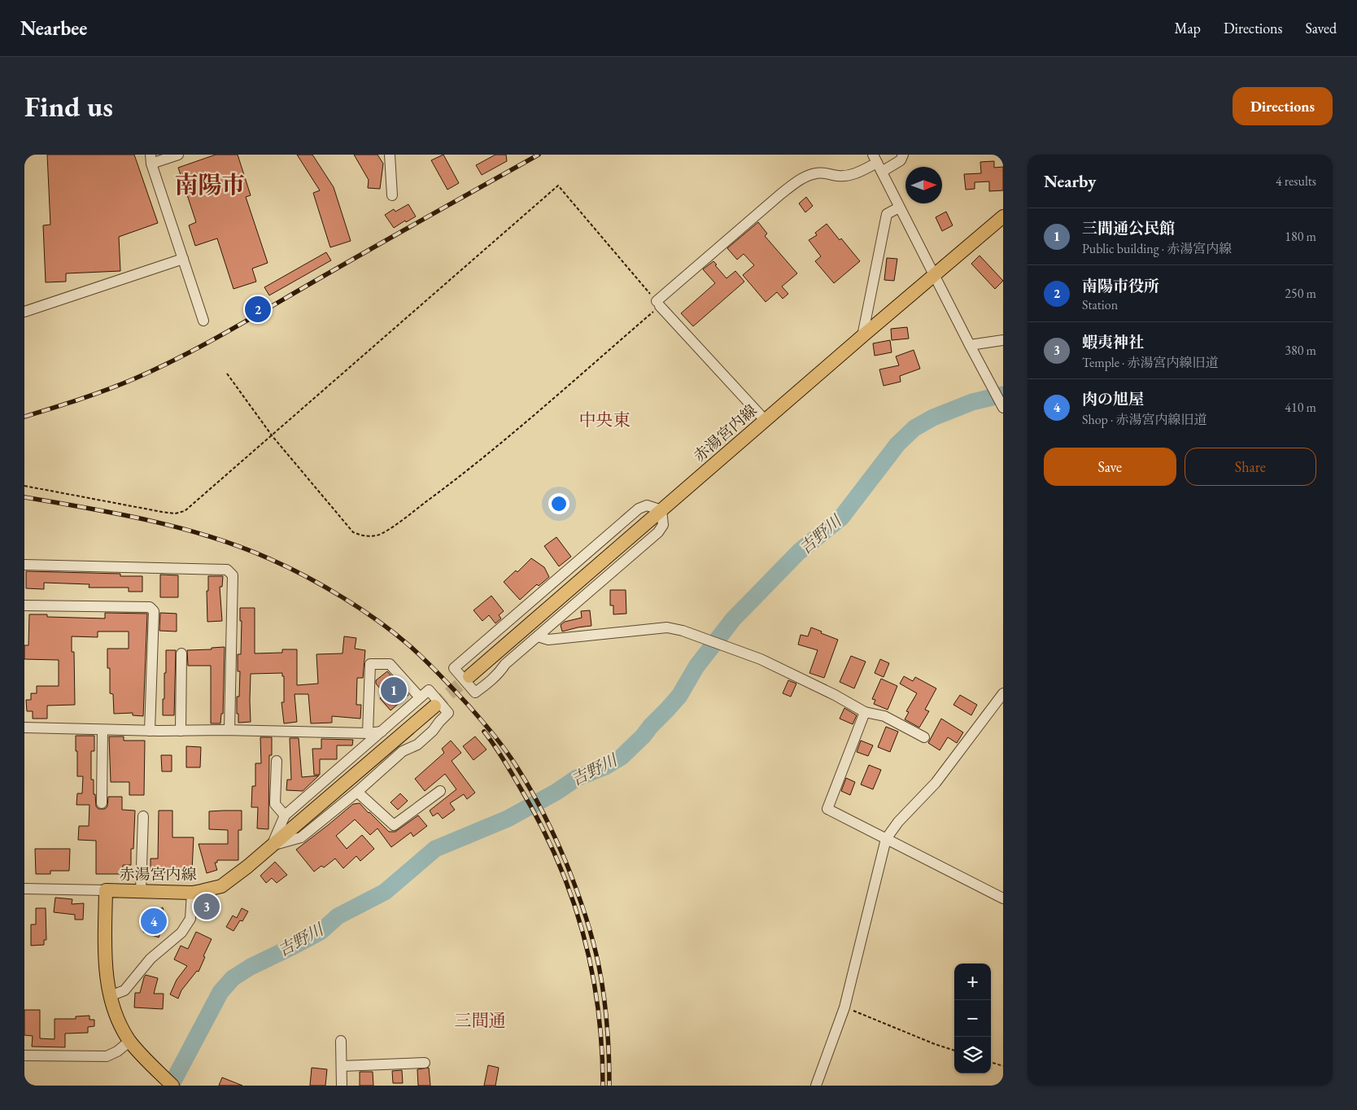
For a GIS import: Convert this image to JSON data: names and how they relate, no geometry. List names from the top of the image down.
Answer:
{
  "streets": {
    "main road": ["赤湯宮内線"]
  },
  "districts": ["南陽市", "中央東", "三間通"],
  "water": ["吉野川"],
  "north": "right",
  "page": {
    "header": "Nearbee",
    "nav": ["Map", "Directions", "Saved"],
    "buttons": [
      "Directions",
      ["Save", "Share"]
    ],
    "title": "Find us",
    "heading": ["Nearby", "4 results"],
    "list": [
      {
        "mark": "1",
        "name": "三間通公民館",
        "note": "Public building · 赤湯宮内線",
        "value": "180 m"
      },
      {
        "mark": "2",
        "name": "南陽市役所",
        "note": "Station",
        "value": "250 m"
      },
      {
        "mark": "3",
        "name": "蝦夷神社",
        "note": "Temple · 赤湯宮内線旧道",
        "value": "380 m"
      },
      {
        "mark": "4",
        "name": "肉の旭屋",
        "note": "Shop · 赤湯宮内線旧道",
        "value": "410 m"
      }
    ],
    "pins": [
      "2",
      "1",
      "3",
      "4"
    ],
    "map_buttons": ["+", "−"]
  }
}
